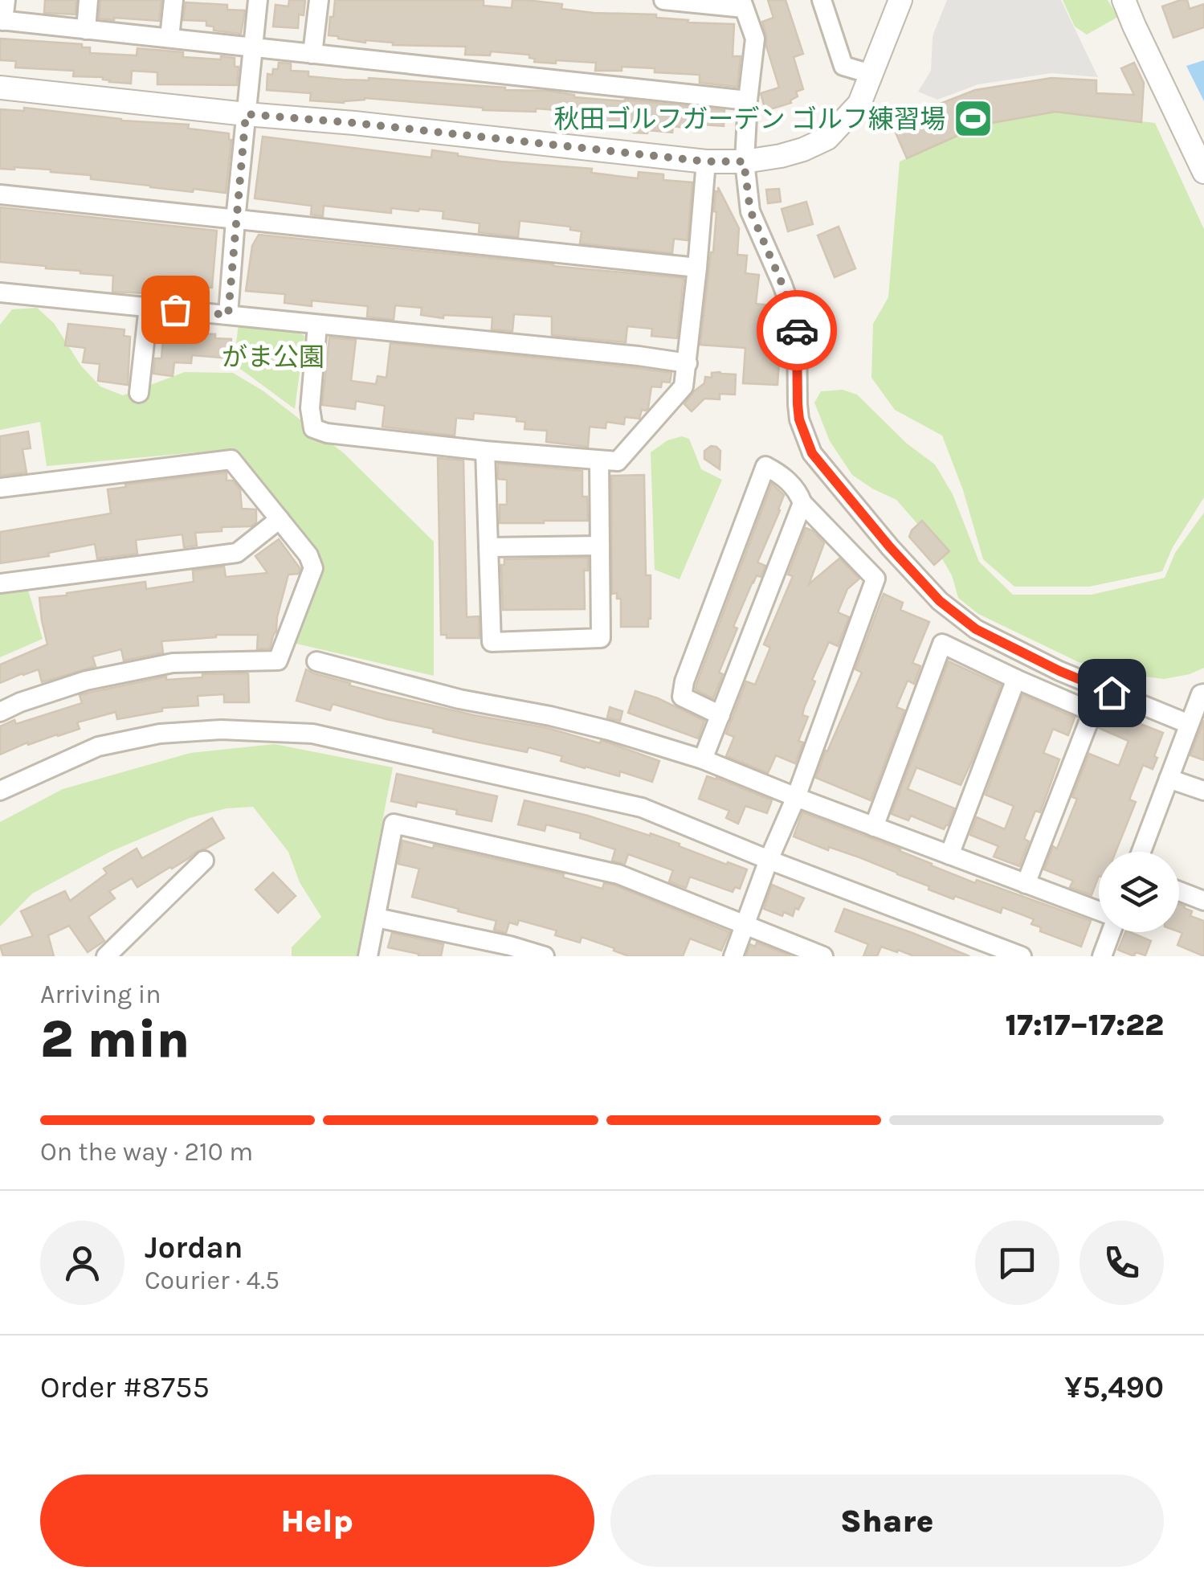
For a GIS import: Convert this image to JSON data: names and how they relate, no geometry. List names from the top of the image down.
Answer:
{
  "parks": ["がま公園"],
  "places": {
    "sports": ["秋田ゴルフガーデン ゴルフ練習場"]
  },
  "page": {
    "heading": ["2 min", "Arriving in", "17:17–17:22"],
    "panel": [
      "Jordan",
      "Courier · 4.5",
      "Order #8755",
      "¥5,490"
    ],
    "bar": "On the way · 210 m",
    "buttons": ["Help", "Share"]
  }
}
